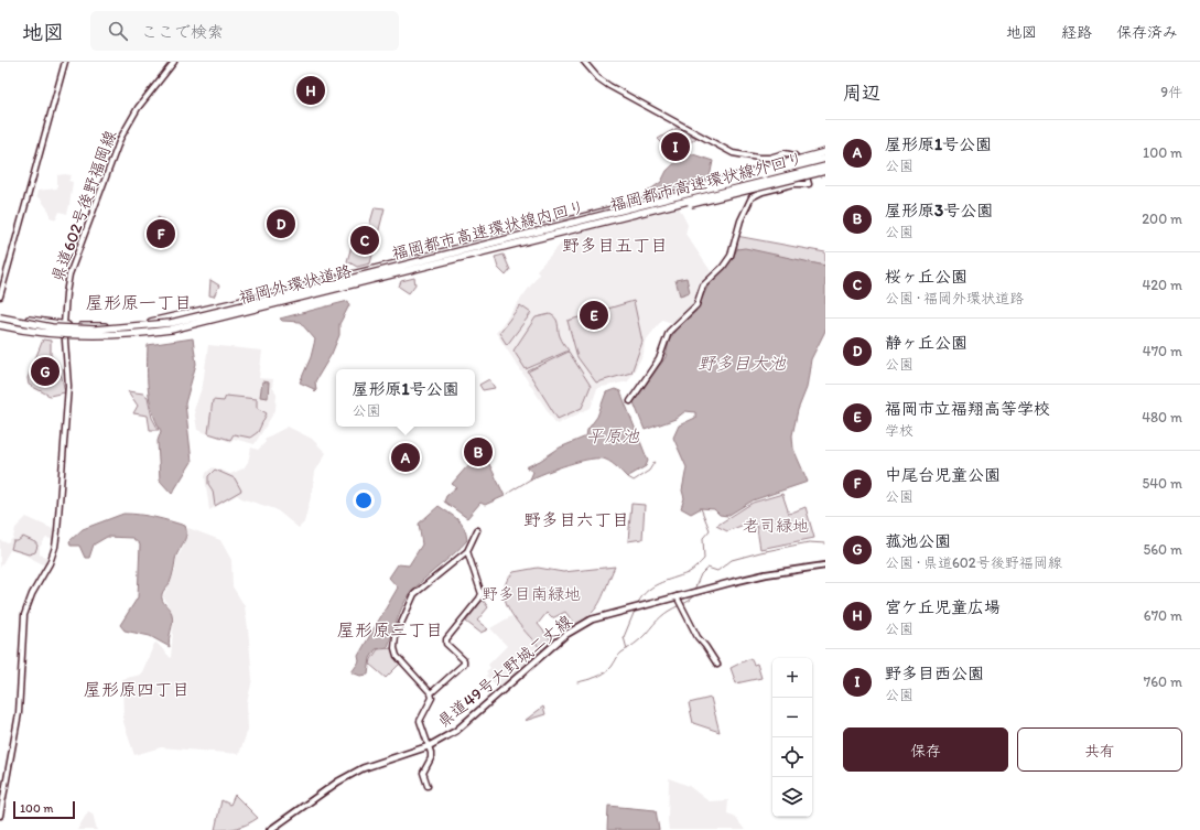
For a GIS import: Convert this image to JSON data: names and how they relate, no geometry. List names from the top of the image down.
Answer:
{
  "streets": {
    "highway": ["福岡都市高速環状線外回り", "福岡都市高速環状線内回り", "福岡外環状道路"],
    "main road": ["県道49号大野城二丈線"],
    "street": ["県道602号後野福岡線"]
  },
  "crossings": [
    ["福岡都市高速環状線外回り", "福岡外環状道路"],
    ["県道602号後野福岡線", "福岡外環状道路"],
    ["福岡都市高速環状線内回り", "福岡外環状道路"]
  ],
  "districts": [
    "野多目五丁目",
    "屋形原一丁目",
    "野多目六丁目",
    "屋形原三丁目",
    "屋形原四丁目"
  ],
  "water": ["野多目大池", "平原池"],
  "parks": ["老司緑地", "野多目南緑地"],
  "scale_bar": "100 m",
  "page": {
    "header": "地図",
    "search": "ここで検索",
    "nav": ["地図", "経路", "保存済み"],
    "heading": ["周辺", "9件"],
    "pins": [
      "H",
      "I",
      "D",
      "F",
      "C",
      "E",
      "G",
      "B",
      "A"
    ],
    "list": [
      {
        "mark": "A",
        "name": "屋形原1号公園",
        "note": "公園",
        "value": "100 m"
      },
      {
        "mark": "B",
        "name": "屋形原3号公園",
        "note": "公園",
        "value": "200 m"
      },
      {
        "mark": "C",
        "name": "桜ヶ丘公園",
        "note": "公園 · 福岡外環状道路",
        "value": "420 m"
      },
      {
        "mark": "D",
        "name": "静ヶ丘公園",
        "note": "公園",
        "value": "470 m"
      },
      {
        "mark": "E",
        "name": "福岡市立福翔高等学校",
        "note": "学校",
        "value": "480 m"
      },
      {
        "mark": "F",
        "name": "中尾台児童公園",
        "note": "公園",
        "value": "540 m"
      },
      {
        "mark": "G",
        "name": "菰池公園",
        "note": "公園 · 県道602号後野福岡線",
        "value": "560 m"
      },
      {
        "mark": "H",
        "name": "宮ケ丘児童広場",
        "note": "公園",
        "value": "670 m"
      },
      {
        "mark": "I",
        "name": "野多目西公園",
        "note": "公園",
        "value": "760 m"
      }
    ],
    "popup": ["屋形原1号公園", "公園"],
    "map_buttons": ["+", "−"],
    "buttons": ["保存", "共有"],
    "scale": "100 m"
  }
}
